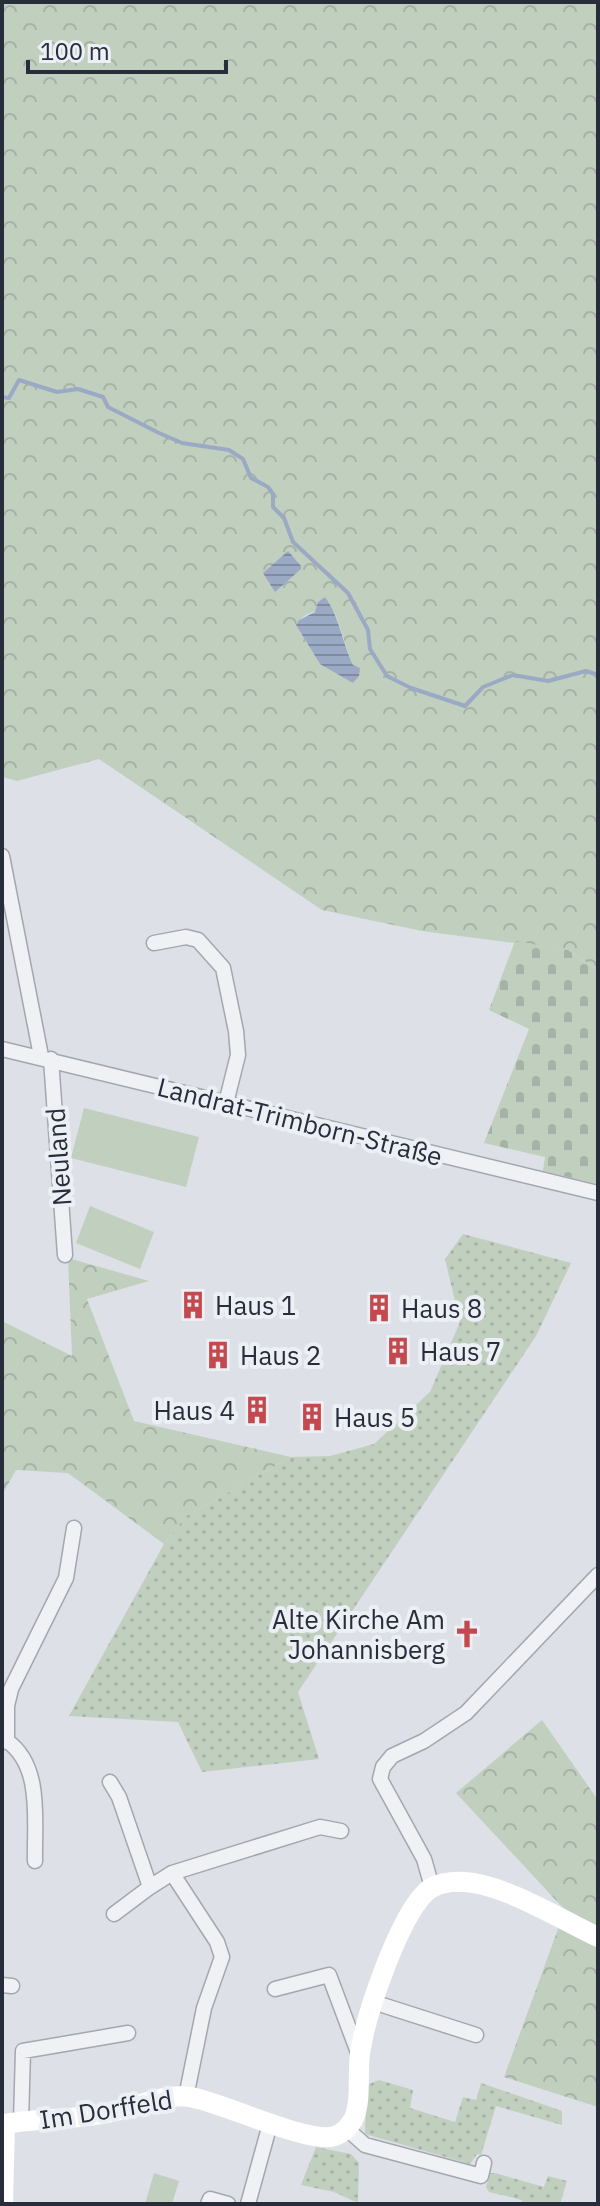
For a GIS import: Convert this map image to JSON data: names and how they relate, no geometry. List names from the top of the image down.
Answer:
{
  "streets": {
    "street": ["Landrat-Trimborn-Straße", "Neuland", "Im Dorffeld"]
  },
  "crossings": [
    ["Landrat-Trimborn-Straße", "Neuland"]
  ],
  "places": {
    "building": [
      "Haus 1",
      "Haus 8",
      "Haus 7",
      "Haus 2",
      "Haus 4",
      "Haus 5"
    ],
    "church": ["Alte Kirche Am Johannisberg"]
  },
  "scale_bar": "100 m"
}
